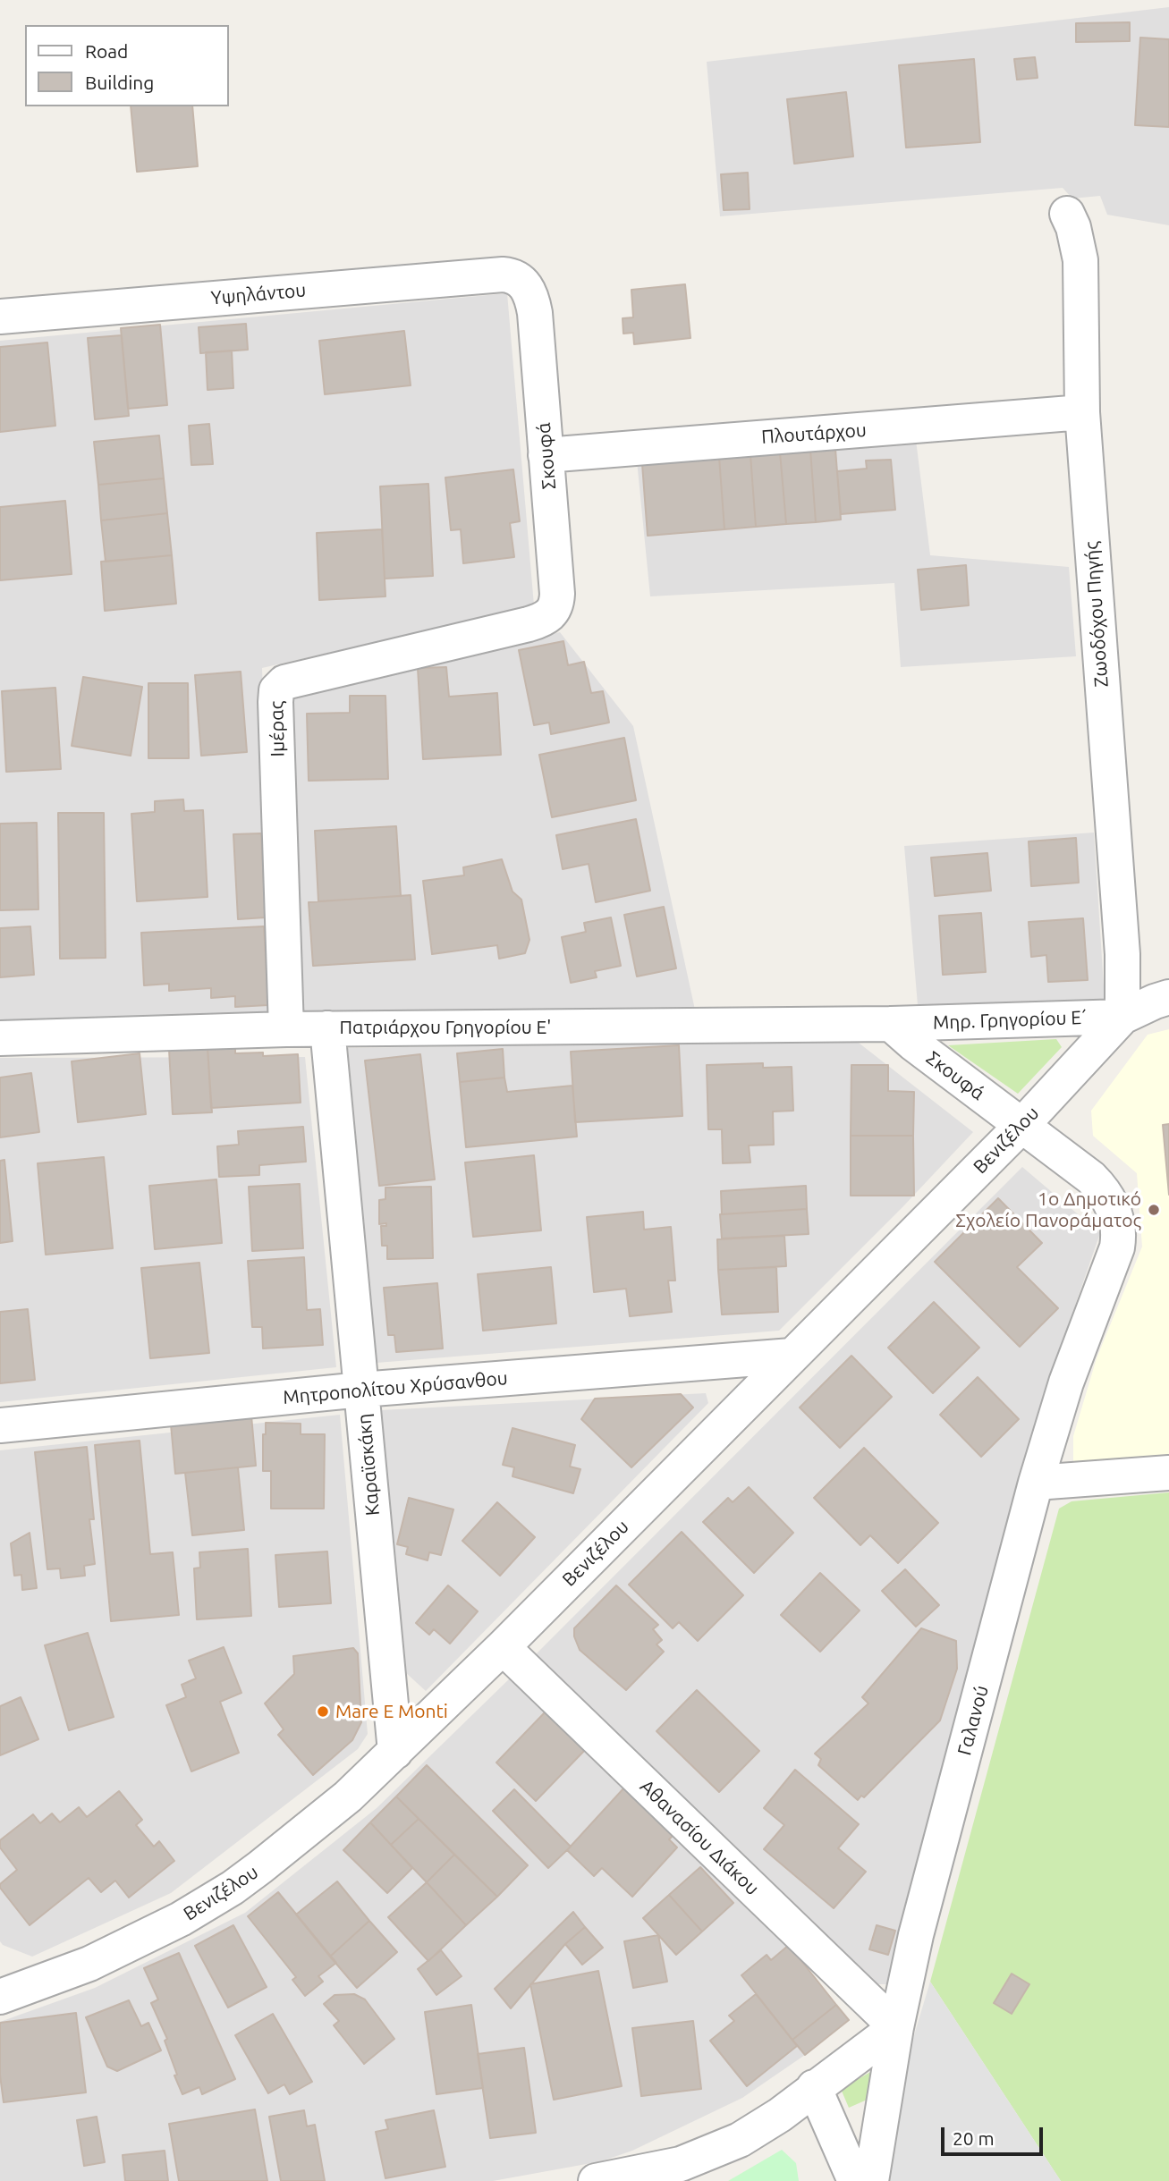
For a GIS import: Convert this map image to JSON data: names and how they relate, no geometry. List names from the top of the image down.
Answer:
{
  "streets": {
    "street": [
      "Υψηλάντου",
      "Πλουτάρχου",
      "Σκουφά",
      "Ζωοδόχου Πηγής",
      "Ιμέρας",
      "Μηρ. Γρηγορίου Ε΄",
      "Πατριάρχου Γρηγορίου Ε'",
      "Βενιζέλου",
      "Μητροπολίτου Χρύσανθου",
      "Καραϊσκάκη",
      "Γαλανού",
      "Αθανασίου Διάκου"
    ]
  },
  "crossings": [
    ["Υψηλάντου", "Σκουφά"],
    ["Πλουτάρχου", "Σκουφά"],
    ["Πλουτάρχου", "Ζωοδόχου Πηγής"],
    ["Σκουφά", "Ιμέρας"],
    ["Σκουφά", "Μηρ. Γρηγορίου Ε΄"],
    ["Σκουφά", "Πατριάρχου Γρηγορίου Ε'"],
    ["Σκουφά", "Βενιζέλου"],
    ["Σκουφά", "Γαλανού"],
    ["Ζωοδόχου Πηγής", "Μηρ. Γρηγορίου Ε΄"],
    ["Ζωοδόχου Πηγής", "Βενιζέλου"],
    ["Ιμέρας", "Πατριάρχου Γρηγορίου Ε'"],
    ["Μηρ. Γρηγορίου Ε΄", "Πατριάρχου Γρηγορίου Ε'"],
    ["Μηρ. Γρηγορίου Ε΄", "Βενιζέλου"],
    ["Πατριάρχου Γρηγορίου Ε'", "Καραϊσκάκη"],
    ["Βενιζέλου", "Μητροπολίτου Χρύσανθου"],
    ["Βενιζέλου", "Καραϊσκάκη"],
    ["Βενιζέλου", "Γαλανού"],
    ["Βενιζέλου", "Αθανασίου Διάκου"],
    ["Μητροπολίτου Χρύσανθου", "Καραϊσκάκη"],
    ["Γαλανού", "Αθανασίου Διάκου"]
  ],
  "places": ["1ο Δημοτικό Σχολείο Πανοράματος", "Mare E Monti"],
  "legend": ["Road", "Building"],
  "scale_bar": "20 m"
}
